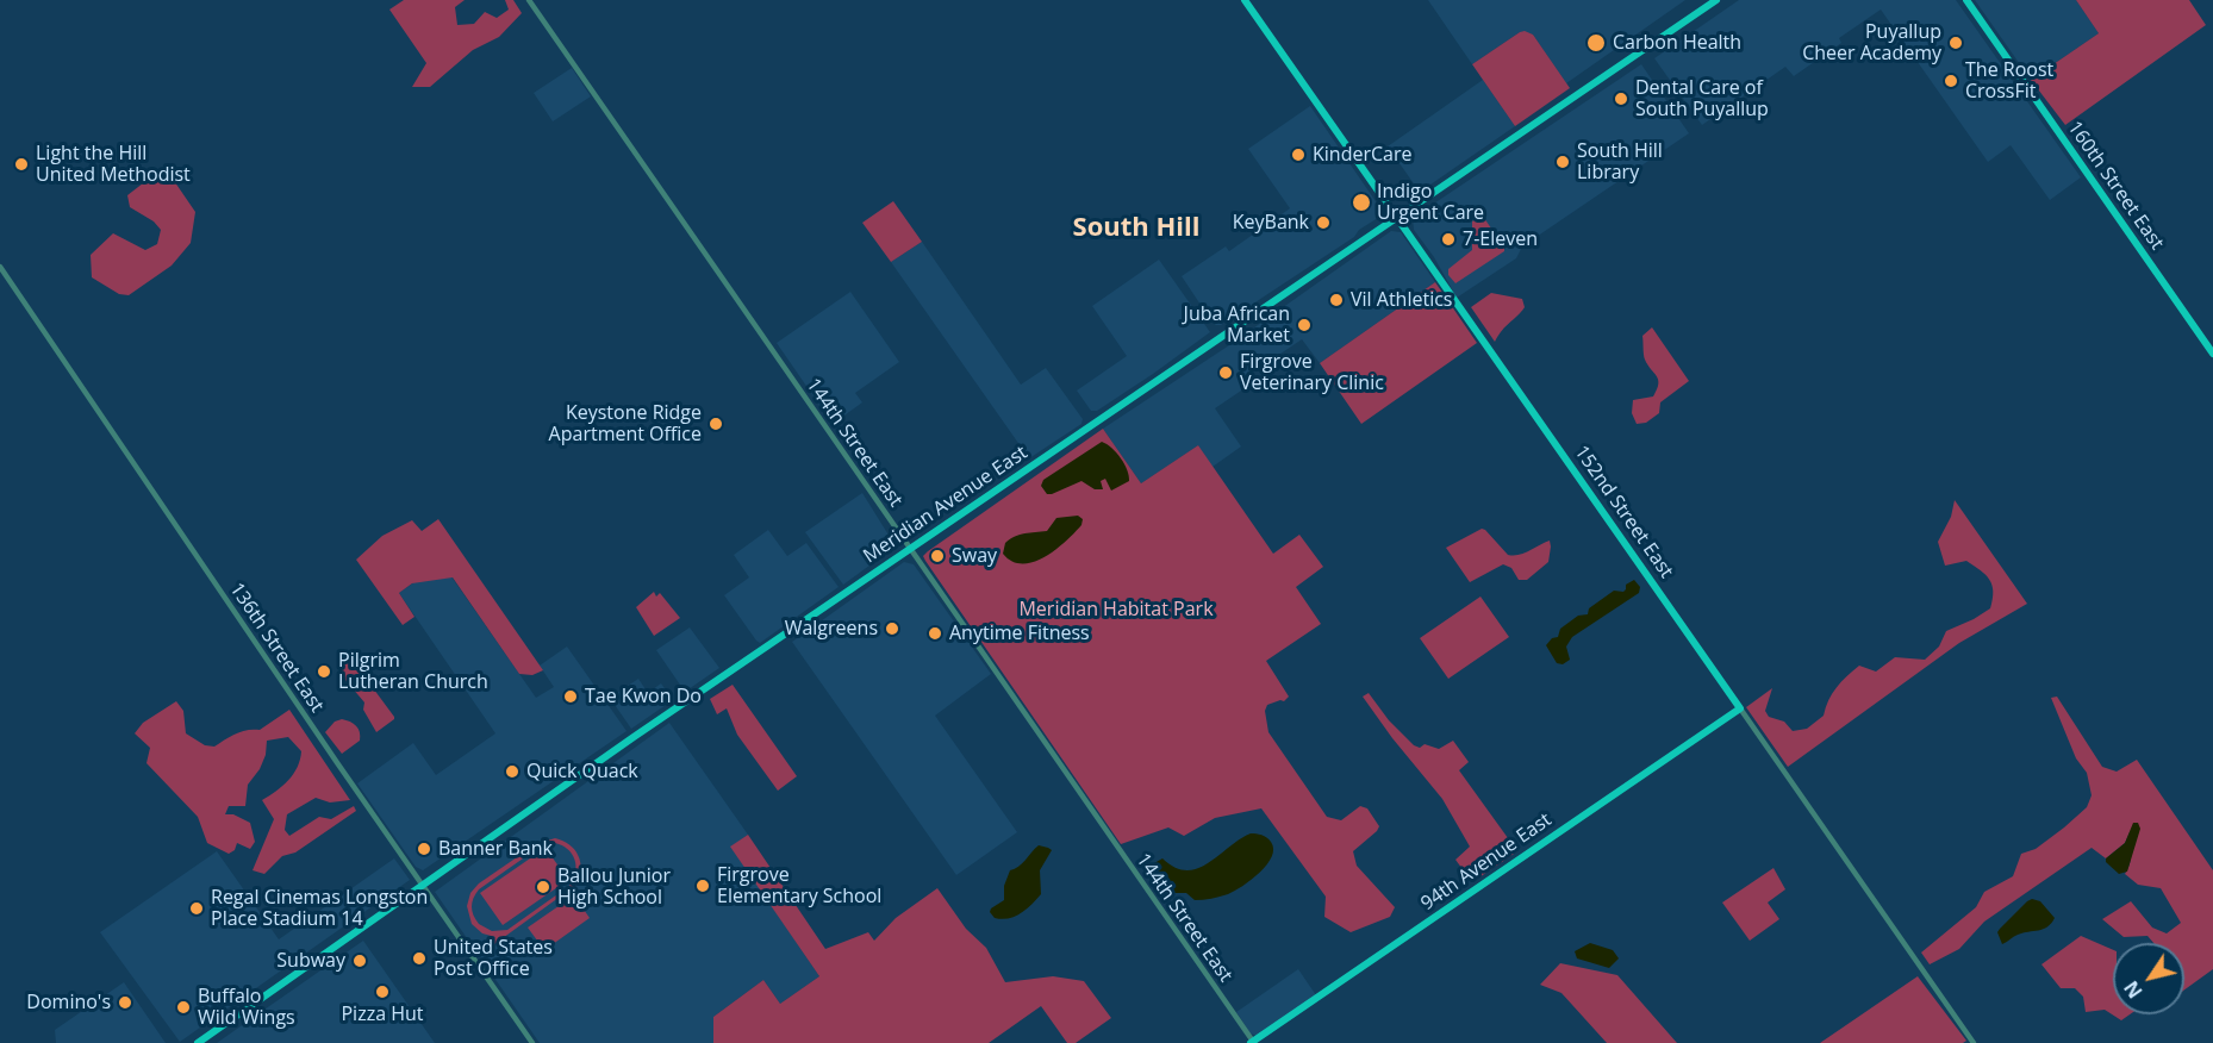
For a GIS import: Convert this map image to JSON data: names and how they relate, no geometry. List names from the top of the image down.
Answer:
{
  "streets": {
    "main road": [
      "160th Street East",
      "Meridian Avenue East",
      "152nd Street East",
      "94th Avenue East"
    ],
    "street": ["144th Street East", "136th Street East"]
  },
  "crossings": [
    ["144th Street East", "Meridian Avenue East"],
    ["144th Street East", "94th Avenue East"],
    ["Meridian Avenue East", "152nd Street East"],
    ["Meridian Avenue East", "136th Street East"],
    ["152nd Street East", "94th Avenue East"]
  ],
  "districts": ["South Hill"],
  "parks": ["Meridian Habitat Park"],
  "places": [
    "Carbon Health",
    "Puyallup Cheer Academy",
    "The Roost CrossFit",
    "Dental Care of South Puyallup",
    "KinderCare",
    "South Hill Library",
    "Light the Hill United Methodist",
    "Indigo Urgent Care",
    "KeyBank",
    "7-Eleven",
    "Vil Athletics",
    "Juba African Market",
    "Firgrove Veterinary Clinic",
    "Keystone Ridge Apartment Office",
    "Sway",
    "Walgreens",
    "Anytime Fitness",
    "Pilgrim Lutheran Church",
    "Tae Kwon Do",
    "Quick Quack",
    "Banner Bank",
    "Firgrove Elementary School",
    "Ballou Junior High School",
    "Regal Cinemas Longston Place Stadium 14",
    "United States Post Office",
    "Subway",
    "Pizza Hut",
    "Domino's",
    "Buffalo Wild Wings"
  ],
  "north": "bottom left"
}
